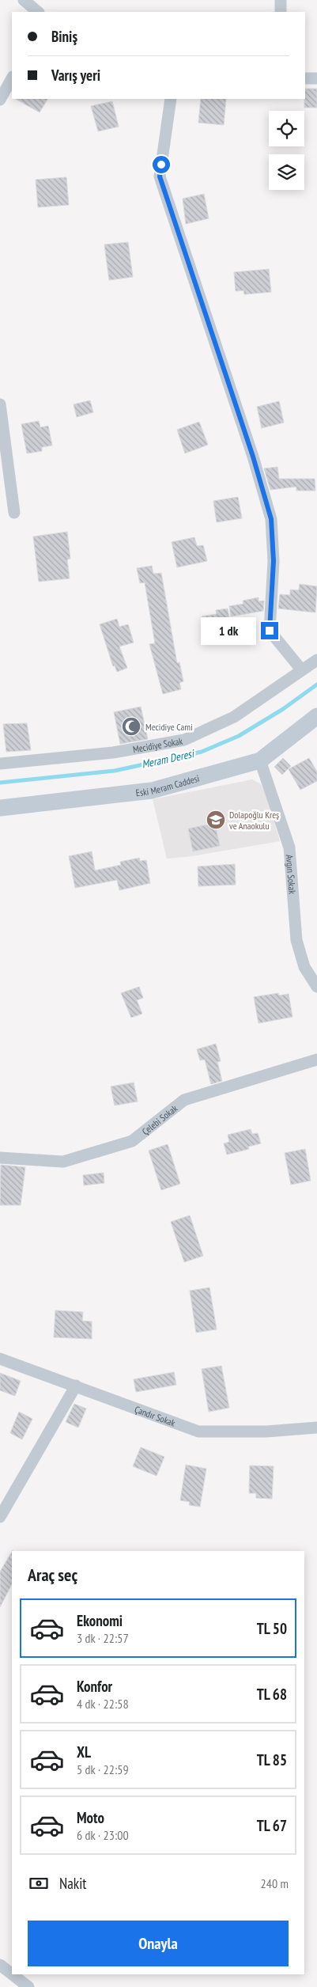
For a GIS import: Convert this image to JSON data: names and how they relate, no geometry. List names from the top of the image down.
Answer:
{
  "streets": {
    "street": [
      "Mecidiye Sokak",
      "Eski Meram Caddesi",
      "Avgın Sokak",
      "Çelebi Sokak",
      "Çandır Sokak"
    ]
  },
  "crossings": [
    ["Eski Meram Caddesi", "Avgın Sokak"]
  ],
  "water": ["Meram Deresi"],
  "places": {
    "mosque": ["Mecidiye Cami"],
    "school or university": ["Dolapoğlu Kreş ve Anaokulu"]
  },
  "page": {
    "banner": ["Biniş", "Varış yeri"],
    "bubble": "1 dk",
    "heading": "Araç seç",
    "list": [
      {
        "name": "Ekonomi",
        "note": "3 dk · 22:57",
        "value": "TL 50"
      },
      {
        "name": "Konfor",
        "note": "4 dk · 22:58",
        "value": "TL 68"
      },
      {
        "name": "XL",
        "note": "5 dk · 22:59",
        "value": "TL 85"
      },
      {
        "name": "Moto",
        "note": "6 dk · 23:00",
        "value": "TL 67"
      }
    ],
    "pay": ["Nakit", "240 m"],
    "buttons": "Onayla"
  }
}
